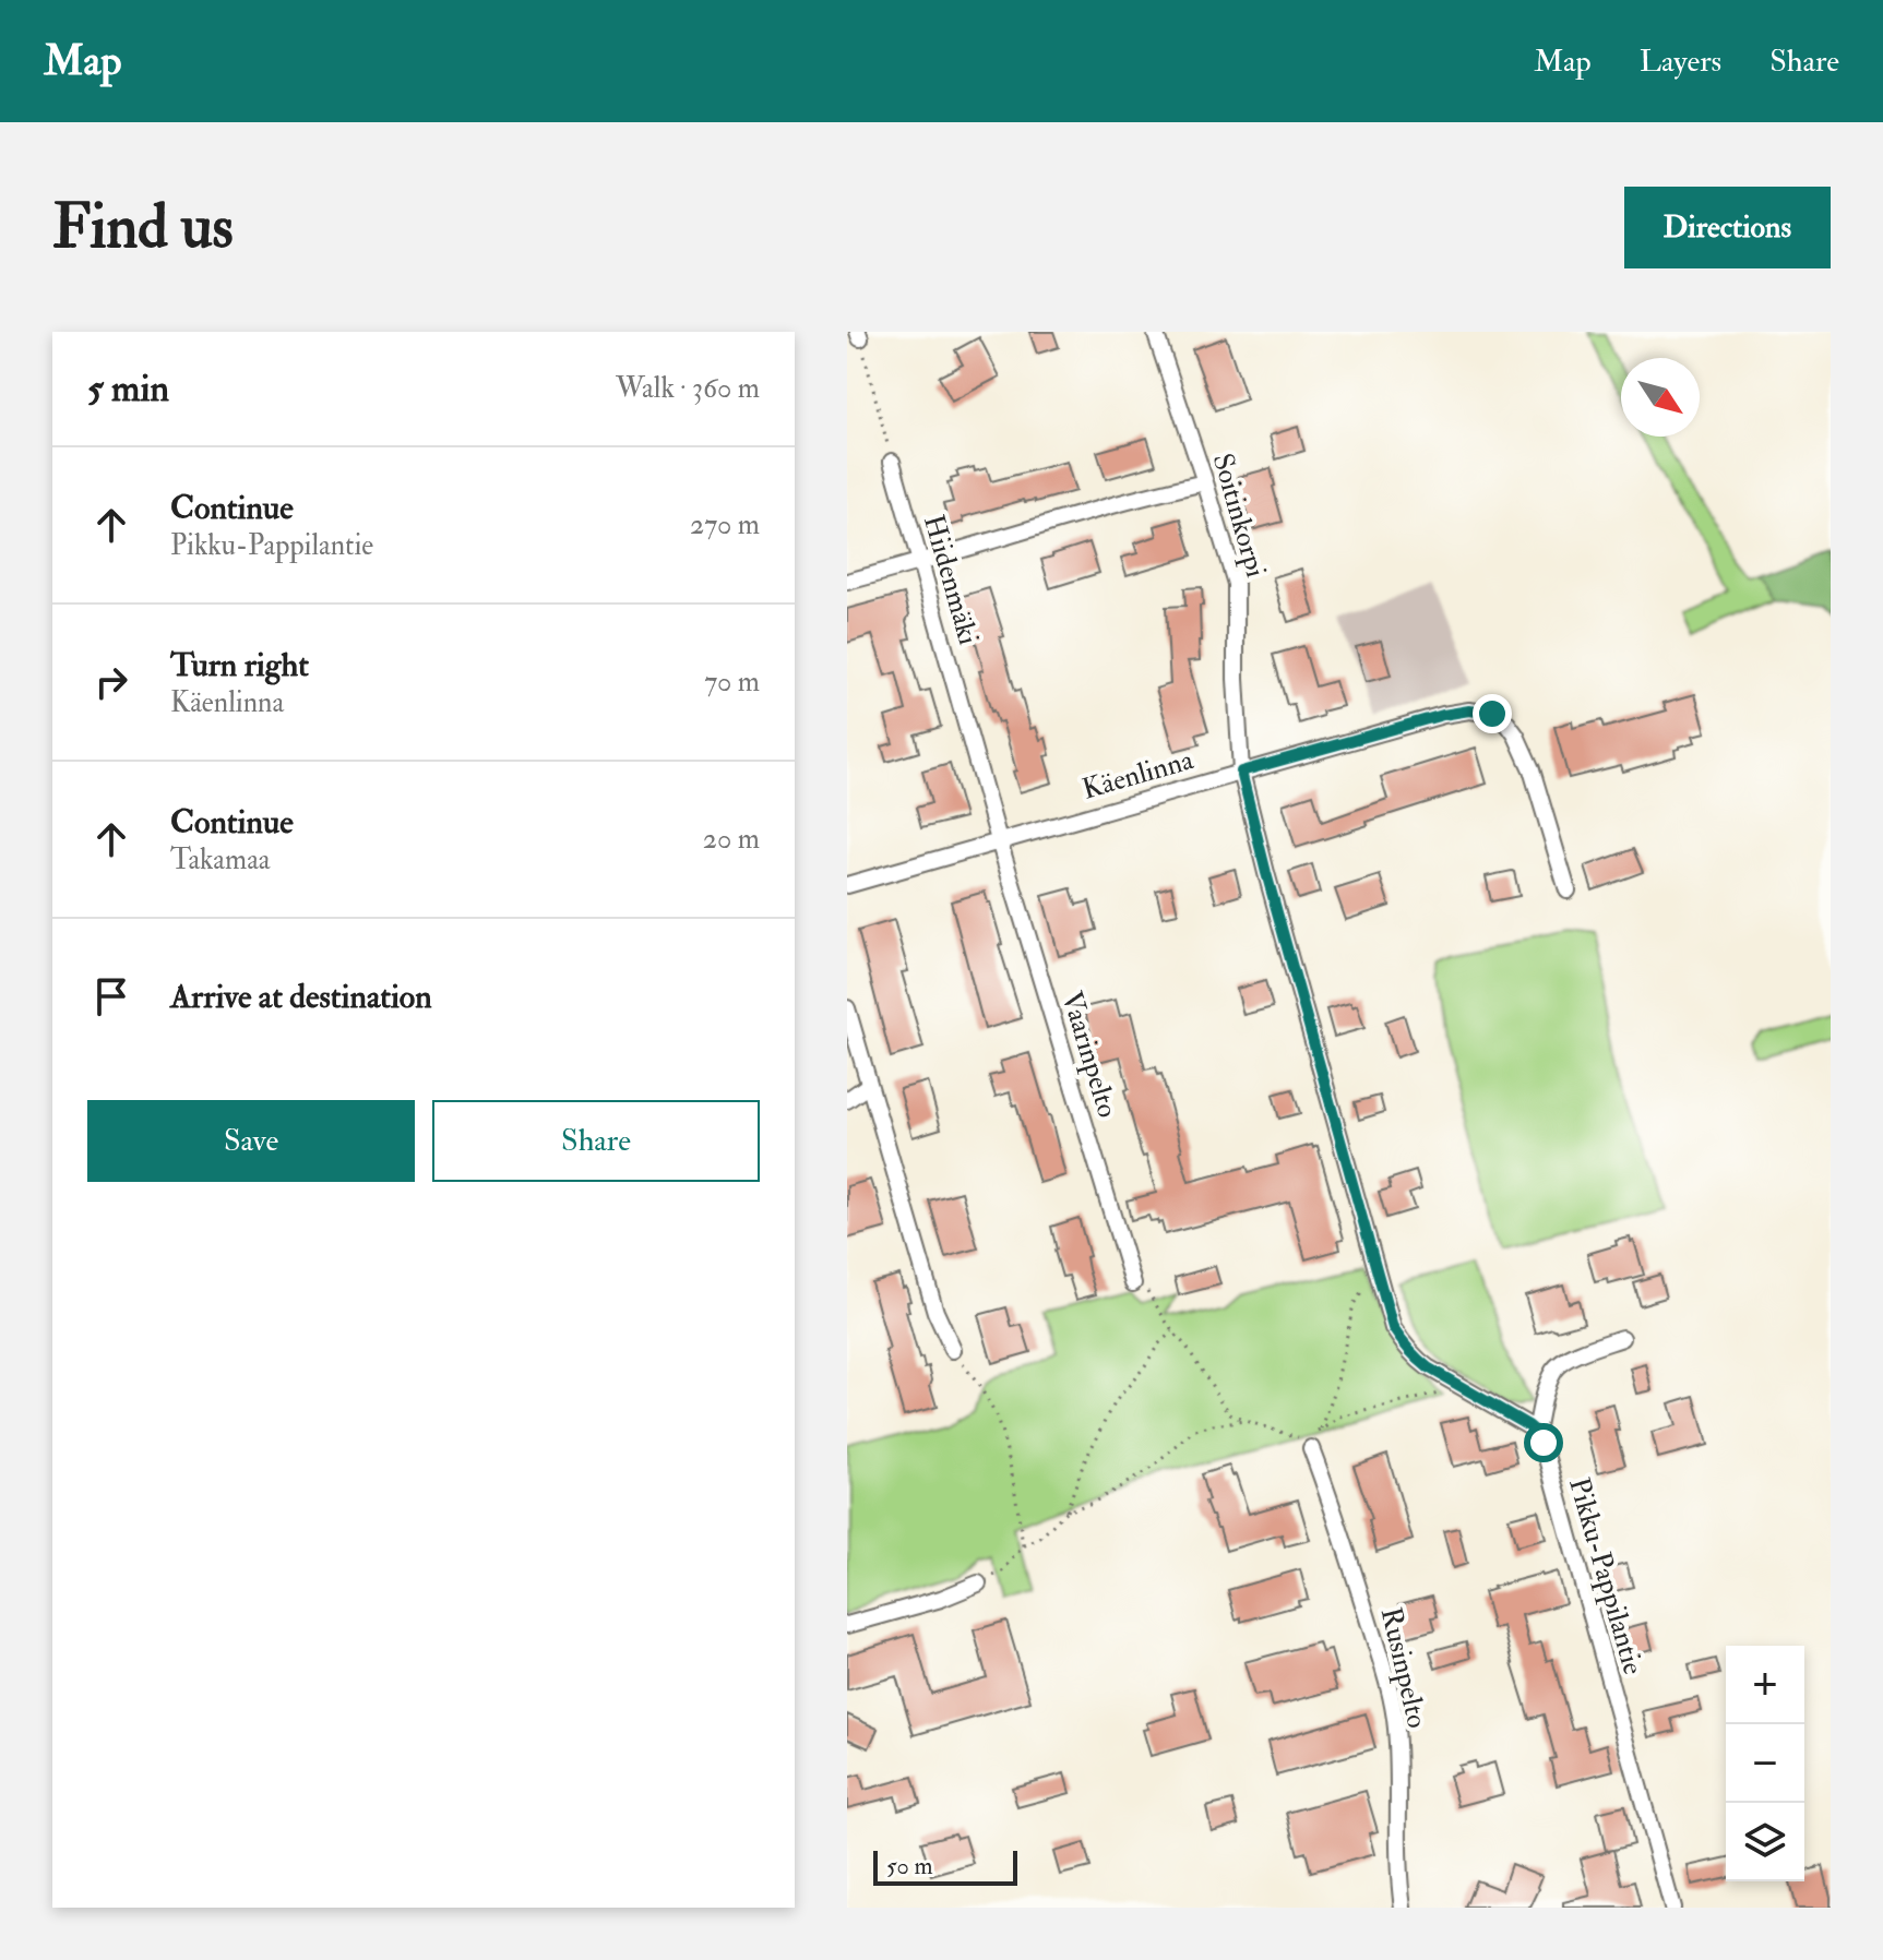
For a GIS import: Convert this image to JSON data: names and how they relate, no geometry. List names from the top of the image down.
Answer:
{
  "streets": {
    "street": [
      "Soitinkorpi",
      "Hiidenmäki",
      "Käenlinna",
      "Vaarinpelto",
      "Pikku-Pappilantie",
      "Rusinpelto"
    ]
  },
  "crossings": [
    ["Soitinkorpi", "Käenlinna"],
    ["Hiidenmäki", "Käenlinna"],
    ["Hiidenmäki", "Vaarinpelto"],
    ["Käenlinna", "Vaarinpelto"]
  ],
  "scale_bar": "50 m",
  "north": "bottom right",
  "page": {
    "header": "Map",
    "nav": ["Map", "Layers", "Share"],
    "buttons": [
      "Directions",
      ["Save", "Share"]
    ],
    "title": "Find us",
    "heading": ["5 min", "Walk · 360 m"],
    "list": [
      ["Continue", "Pikku-Pappilantie", "270 m"],
      ["Turn right", "Käenlinna", "70 m"],
      ["Continue", "Takamaa", "20 m"],
      "Arrive at destination"
    ],
    "map_buttons": ["+", "−"],
    "scale": "50 m"
  }
}
